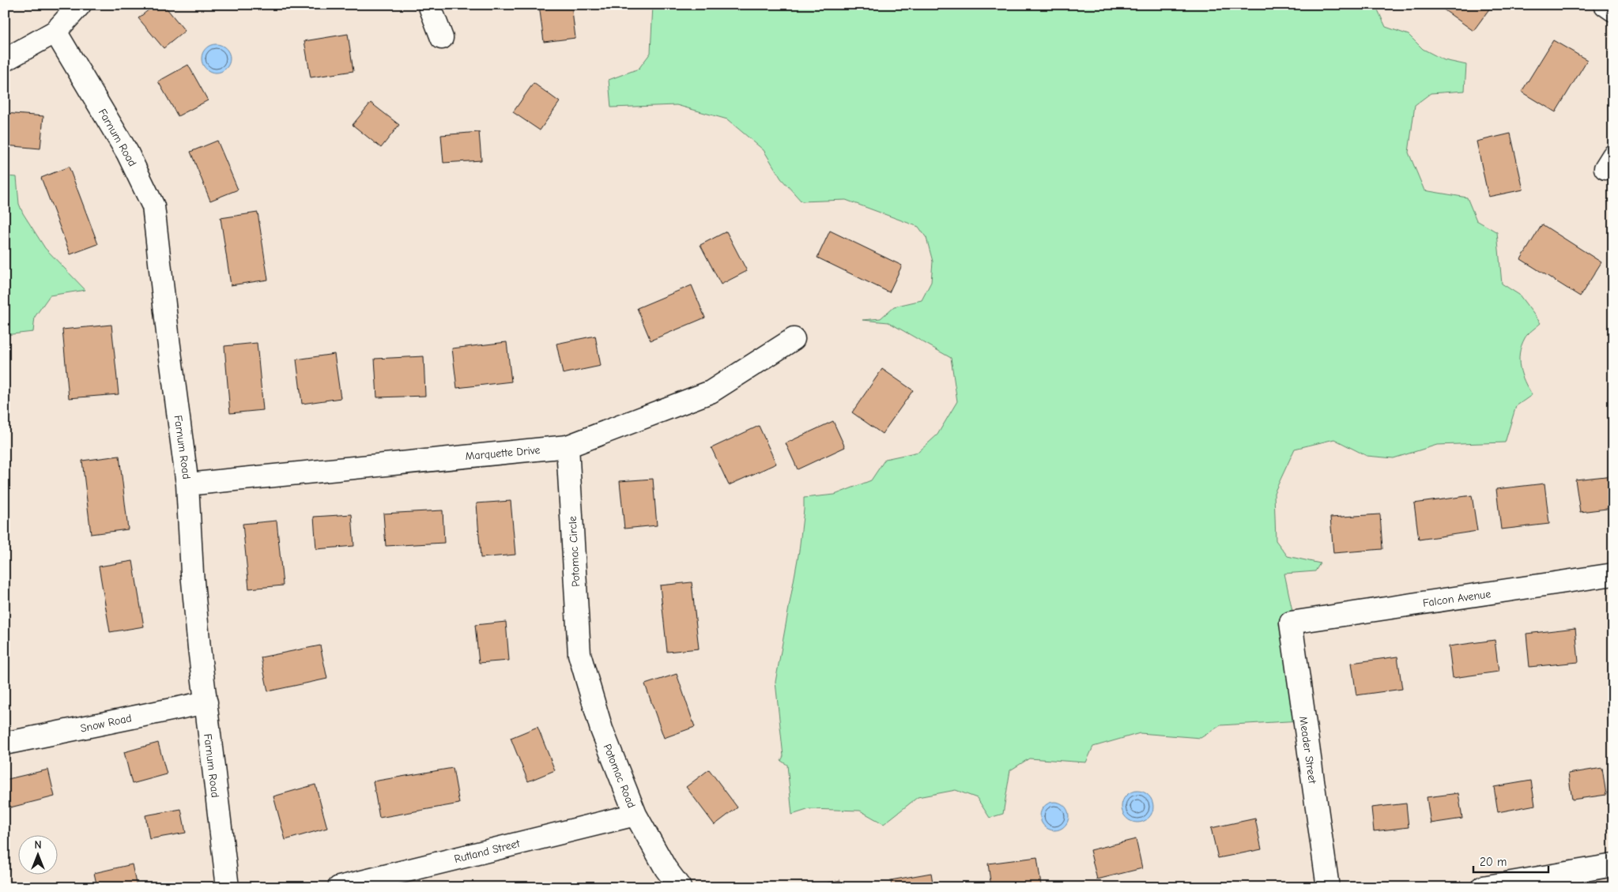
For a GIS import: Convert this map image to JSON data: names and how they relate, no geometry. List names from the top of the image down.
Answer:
{
  "streets": {
    "street": [
      "Farnum Road",
      "Marquette Drive",
      "Potomac Circle",
      "Falcon Avenue",
      "Snow Road",
      "Meader Street",
      "Potomac Road",
      "Rutland Street"
    ]
  },
  "crossings": [
    ["Farnum Road", "Marquette Drive"],
    ["Farnum Road", "Snow Road"],
    ["Marquette Drive", "Potomac Circle"],
    ["Potomac Circle", "Potomac Road"],
    ["Falcon Avenue", "Meader Street"],
    ["Potomac Road", "Rutland Street"]
  ],
  "scale_bar": "20 m",
  "north": "top"
}
